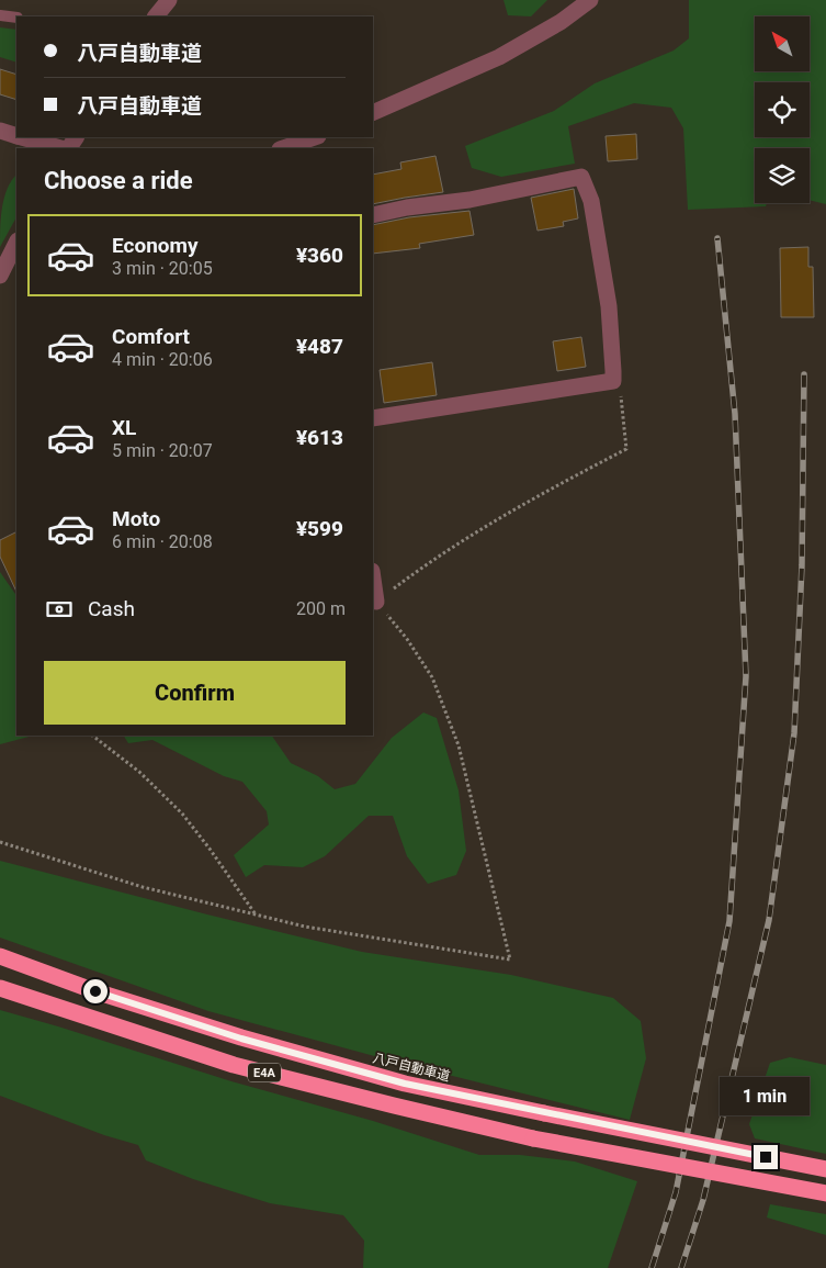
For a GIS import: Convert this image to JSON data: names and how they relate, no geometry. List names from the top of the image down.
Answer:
{
  "streets": {
    "highway": ["八戸自動車道", "E4A"]
  },
  "north": "top left",
  "page": {
    "banner": ["八戸自動車道", "八戸自動車道"],
    "heading": "Choose a ride",
    "list": [
      {
        "name": "Economy",
        "note": "3 min · 20:05",
        "value": "¥360"
      },
      {
        "name": "Comfort",
        "note": "4 min · 20:06",
        "value": "¥487"
      },
      {
        "name": "XL",
        "note": "5 min · 20:07",
        "value": "¥613"
      },
      {
        "name": "Moto",
        "note": "6 min · 20:08",
        "value": "¥599"
      }
    ],
    "pay": ["Cash", "200 m"],
    "buttons": "Confirm",
    "bubble": "1 min"
  }
}
